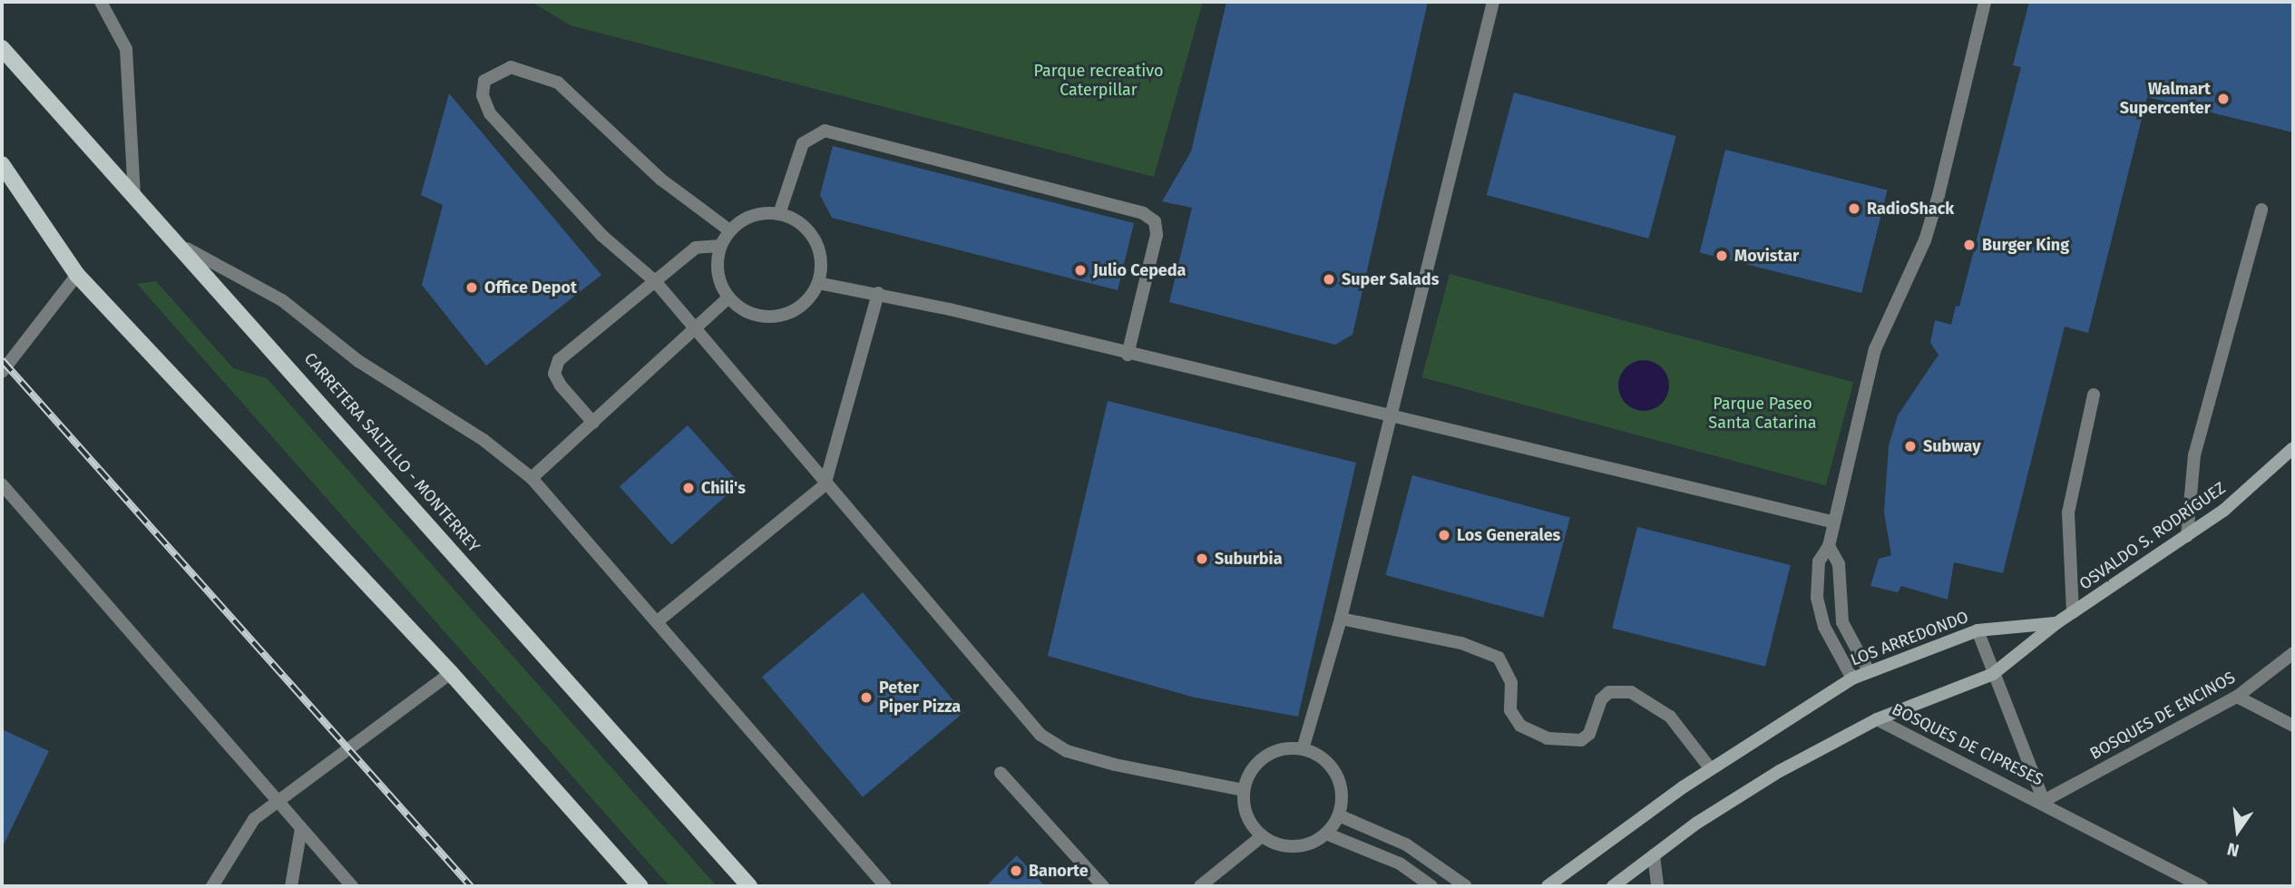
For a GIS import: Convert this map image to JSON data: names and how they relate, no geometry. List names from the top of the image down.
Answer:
{
  "streets": {
    "main road": ["CARRETERA SALTILLO - MONTERREY"],
    "street": [
      "OSVALDO S. RODRÍGUEZ",
      "LOS ARREDONDO",
      "BOSQUES DE ENCINOS",
      "BOSQUES DE CIPRESES"
    ]
  },
  "crossings": [
    ["OSVALDO S. RODRÍGUEZ", "LOS ARREDONDO"],
    ["LOS ARREDONDO", "BOSQUES DE CIPRESES"],
    ["BOSQUES DE ENCINOS", "BOSQUES DE CIPRESES"]
  ],
  "parks": ["Parque recreativo Caterpillar", "Parque Paseo Santa Catarina"],
  "places": [
    "Walmart Supercenter",
    "RadioShack",
    "Burger King",
    "Movistar",
    "Julio Cepeda",
    "Super Salads",
    "Office Depot",
    "Subway",
    "Chili's",
    "Los Generales",
    "Suburbia",
    "Peter Piper Pizza",
    "Banorte"
  ],
  "north": "bottom"
}
